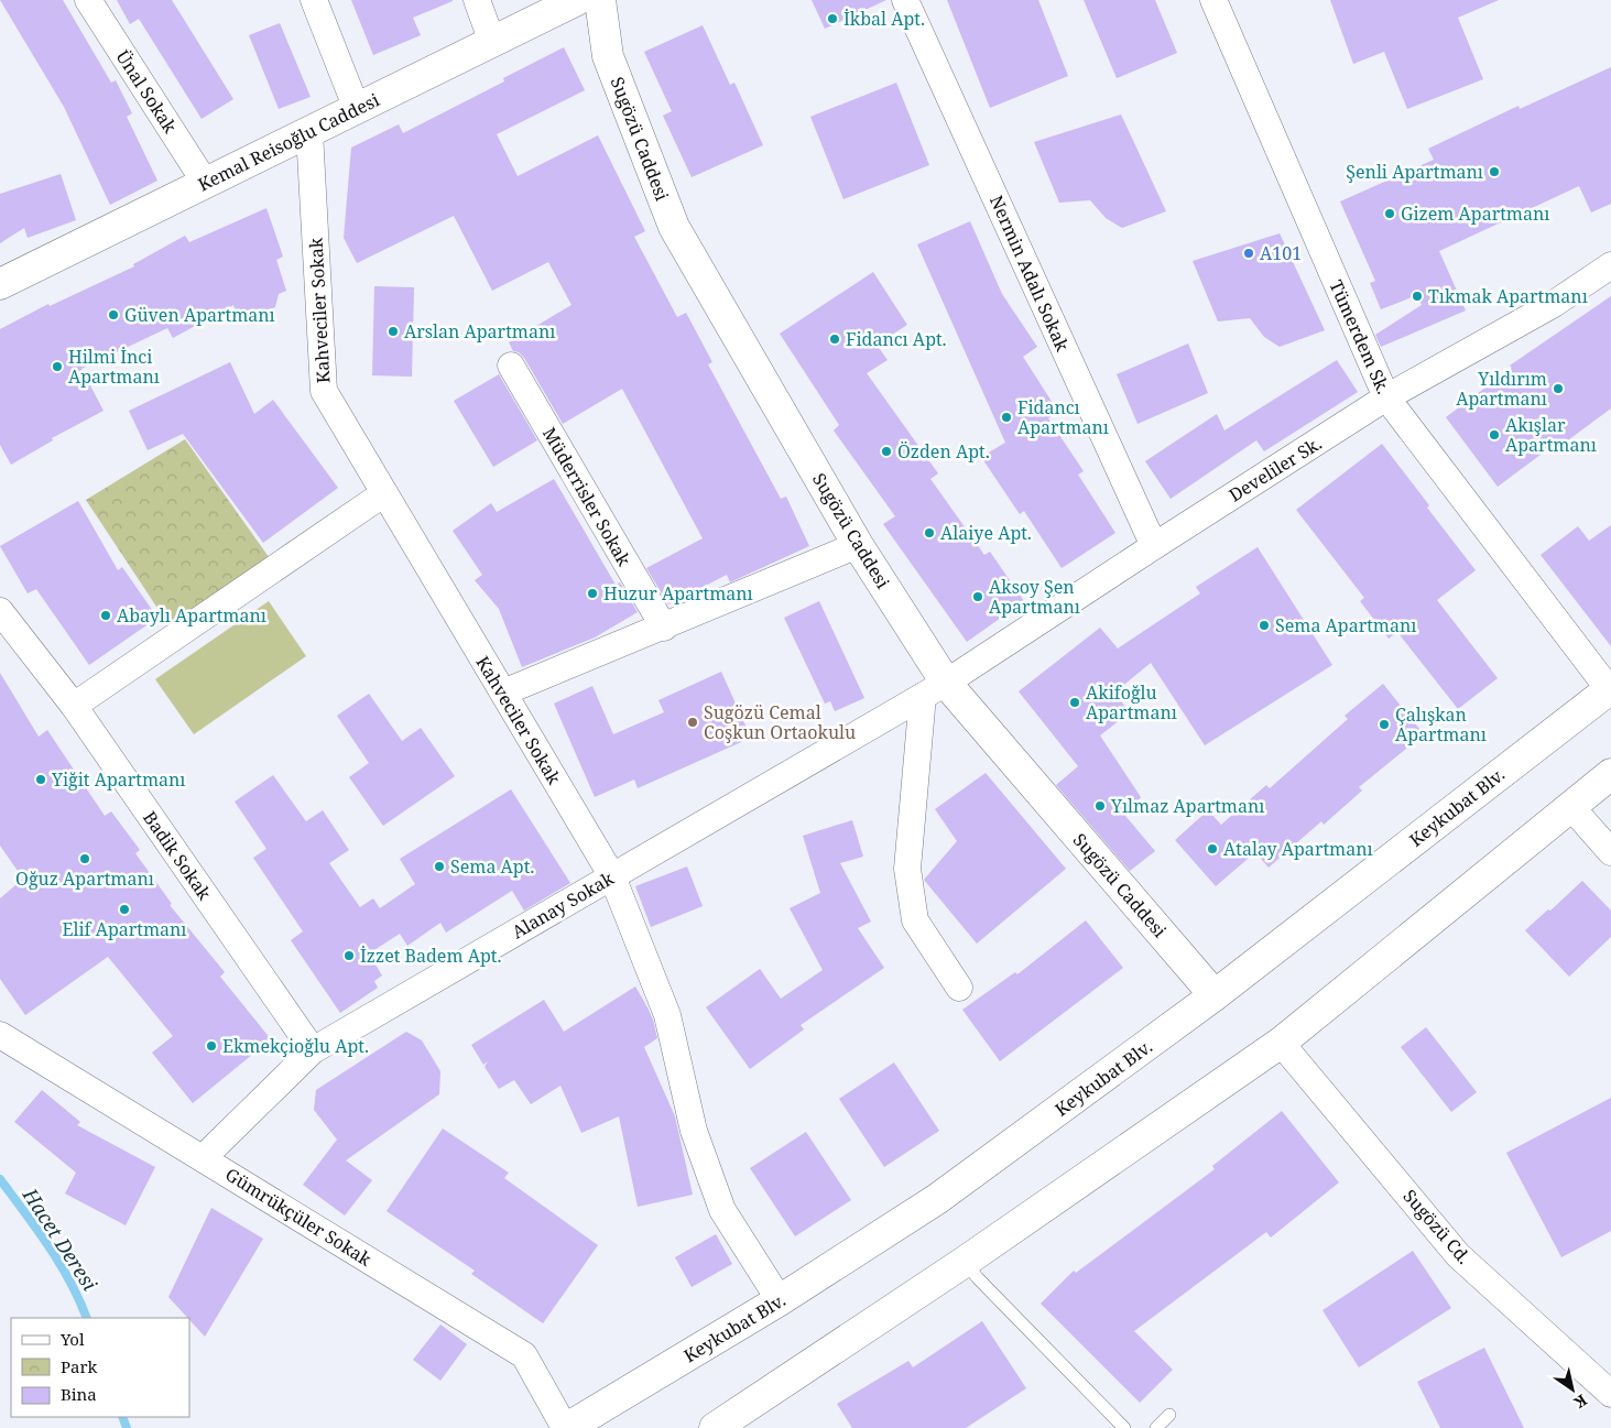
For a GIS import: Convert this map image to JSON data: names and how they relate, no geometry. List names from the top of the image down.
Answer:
{
  "streets": {
    "main road": ["Sugözü Caddesi", "Kemal Reisoğlu Caddesi", "Keykubat Blv."],
    "street": [
      "Ünal Sokak",
      "Nermin Adalı Sokak",
      "Kahveciler Sokak",
      "Tümerdem Sk.",
      "Develiler Sk.",
      "Müderrisler Sokak",
      "Badik Sokak",
      "Alanay Sokak",
      "Gümrükçüler Sokak",
      "Sugözü Cd."
    ]
  },
  "crossings": [
    ["Ünal Sokak", "Kemal Reisoğlu Caddesi"],
    ["Sugözü Caddesi", "Develiler Sk."],
    ["Sugözü Caddesi", "Keykubat Blv."],
    ["Sugözü Caddesi", "Alanay Sokak"],
    ["Kemal Reisoğlu Caddesi", "Kahveciler Sokak"],
    ["Nermin Adalı Sokak", "Develiler Sk."],
    ["Kahveciler Sokak", "Keykubat Blv."],
    ["Kahveciler Sokak", "Alanay Sokak"],
    ["Tümerdem Sk.", "Develiler Sk."],
    ["Tümerdem Sk.", "Keykubat Blv."],
    ["Develiler Sk.", "Alanay Sokak"],
    ["Keykubat Blv.", "Gümrükçüler Sokak"],
    ["Badik Sokak", "Alanay Sokak"],
    ["Alanay Sokak", "Gümrükçüler Sokak"]
  ],
  "water": ["Hacet Deresi"],
  "places": [
    "İkbal Apt.",
    "Şenli Apartmanı",
    "Gizem Apartmanı",
    "A101",
    "Tıkmak Apartmanı",
    "Güven Apartmanı",
    "Arslan Apartmanı",
    "Fidancı Apt.",
    "Hilmi İnci Apartmanı",
    "Yıldırım Apartmanı",
    "Fidancı Apartmanı",
    "Akışlar Apartmanı",
    "Özden Apt.",
    "Alaiye Apt.",
    "Huzur Apartmanı",
    "Aksoy Şen Apartmanı",
    "Abaylı Apartmanı",
    "Sema Apartmanı",
    "Akifoğlu Apartmanı",
    "Sugözü Cemal Coşkun Ortaokulu",
    "Çalışkan Apartmanı",
    "Yiğit Apartmanı",
    "Yılmaz Apartmanı",
    "Atalay Apartmanı",
    "Oğuz Apartmanı",
    "Sema Apt.",
    "Elif Apartmanı",
    "İzzet Badem Apt.",
    "Ekmekçioğlu Apt."
  ],
  "legend": ["Yol", "Park", "Bina"],
  "north": "bottom right"
}
